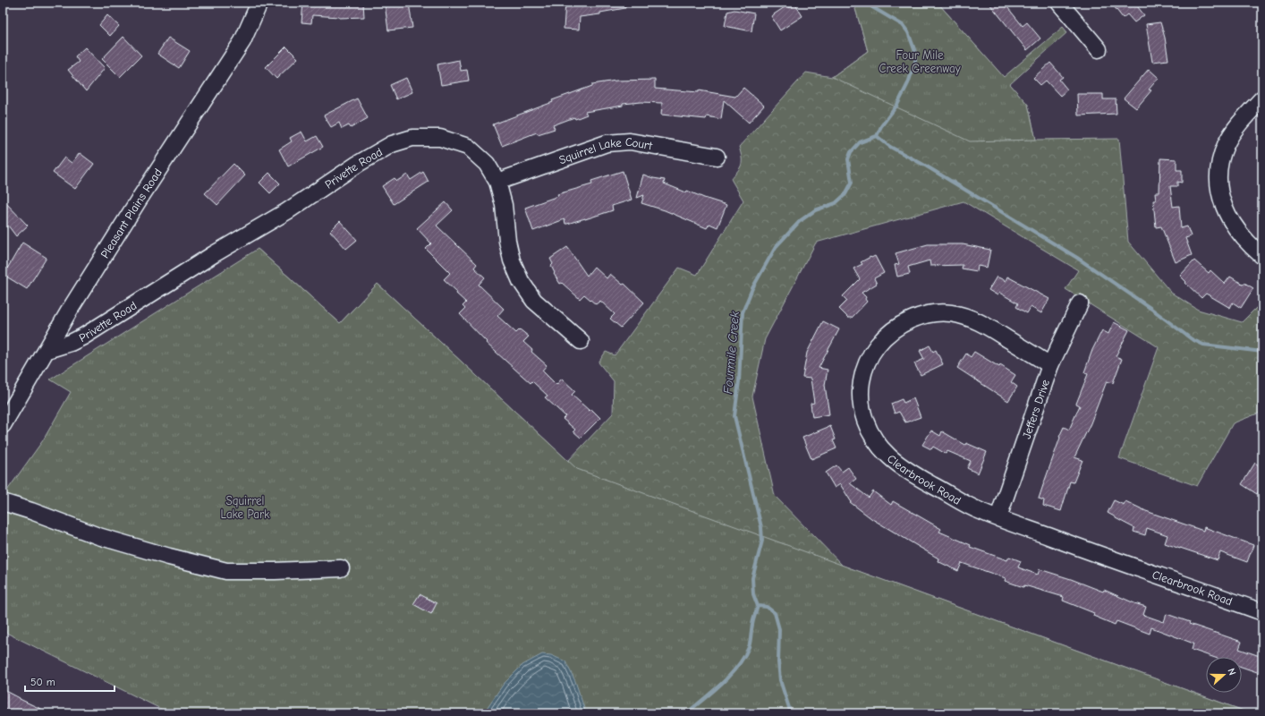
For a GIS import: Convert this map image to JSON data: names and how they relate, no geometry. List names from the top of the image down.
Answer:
{
  "streets": {
    "street": [
      "Squirrel Lake Court",
      "Privette Road",
      "Pleasant Plains Road",
      "Jeffers Drive",
      "Clearbrook Road"
    ]
  },
  "crossings": [
    ["Squirrel Lake Court", "Privette Road"],
    ["Privette Road", "Pleasant Plains Road"],
    ["Jeffers Drive", "Clearbrook Road"]
  ],
  "water": ["Fourmile Creek"],
  "parks": ["Four Mile Creek Greenway", "Squirrel Lake Park"],
  "scale_bar": "50 m",
  "north": "right"
}
